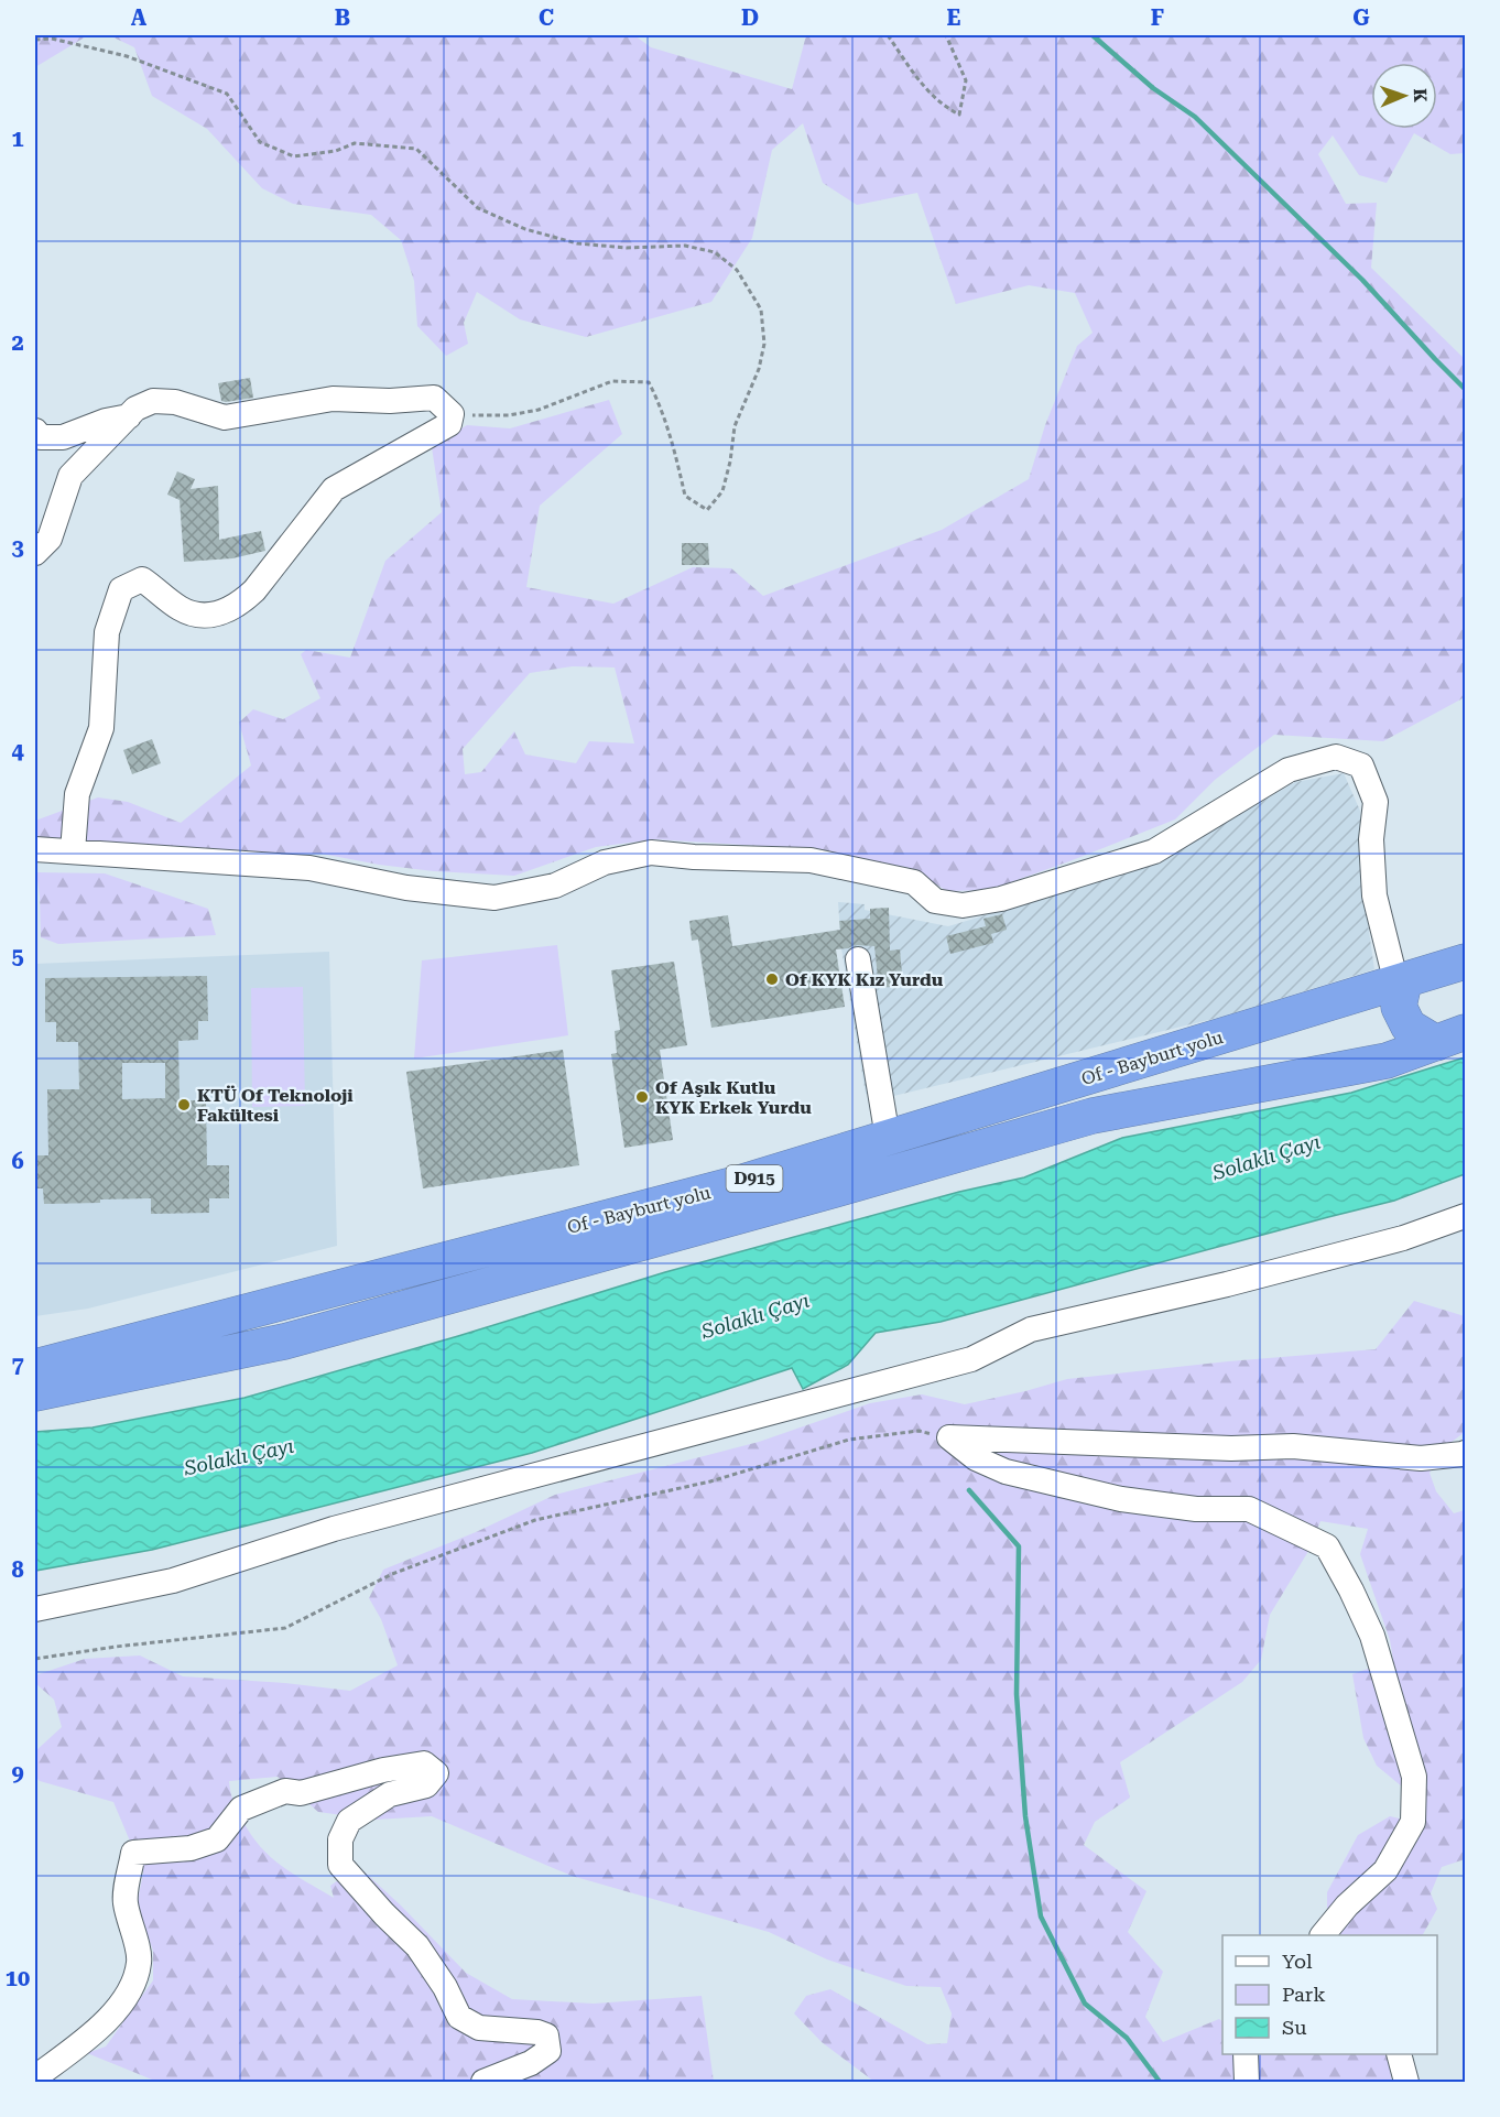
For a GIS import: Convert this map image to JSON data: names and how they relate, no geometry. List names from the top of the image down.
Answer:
{
  "streets": {
    "highway": ["Of - Bayburt yolu", "D915"]
  },
  "water": ["Solaklı Çayı"],
  "places": ["Of KYK Kız Yurdu", "Of Aşık Kutlu KYK Erkek Yurdu", "KTÜ Of Teknoloji Fakültesi"],
  "legend": ["Yol", "Park", "Su"],
  "north": "right",
  "grid": {
    "columns": [
      "A",
      "B",
      "C",
      "D",
      "E",
      "F",
      "G"
    ],
    "rows": [
      "1",
      "2",
      "3",
      "4",
      "5",
      "6",
      "7",
      "8",
      "9",
      "10"
    ]
  }
}
